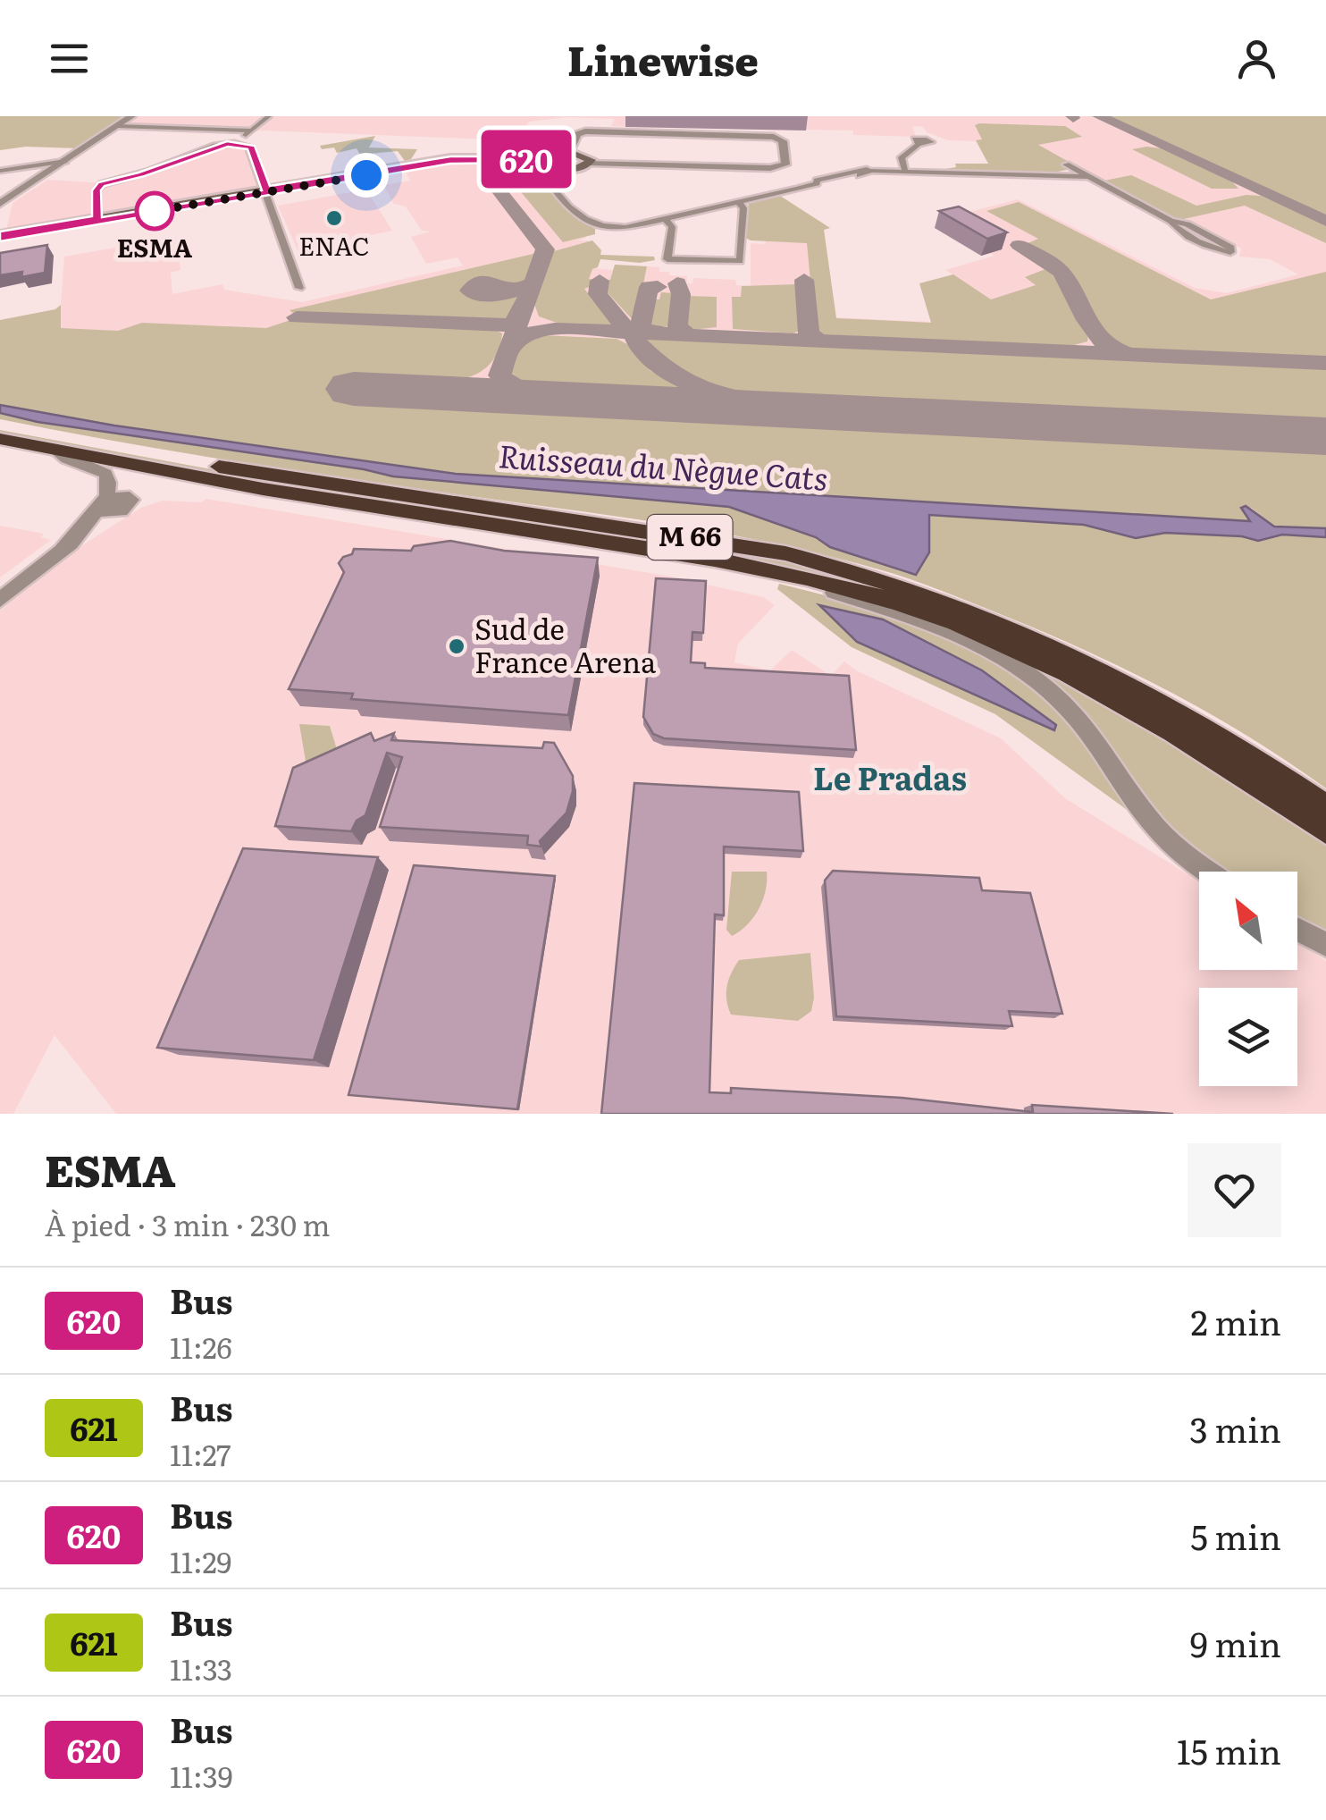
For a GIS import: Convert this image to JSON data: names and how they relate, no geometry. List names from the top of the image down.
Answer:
{
  "streets": {
    "highway": ["M 66"]
  },
  "districts": ["Le Pradas"],
  "water": ["Ruisseau du Nègue Cats"],
  "places": ["ESMA", "ENAC", "Sud de France Arena"],
  "lines": ["bus line 620"],
  "north": "top left",
  "page": {
    "header": "Linewise",
    "on_map": "620",
    "heading": ["ESMA", "À pied · 3 min · 230 m"],
    "list": [
      {
        "mark": "620",
        "name": "Bus",
        "note": "11:26",
        "value": "2 min"
      },
      {
        "mark": "621",
        "name": "Bus",
        "note": "11:27",
        "value": "3 min"
      },
      {
        "mark": "620",
        "name": "Bus",
        "note": "11:29",
        "value": "5 min"
      },
      {
        "mark": "621",
        "name": "Bus",
        "note": "11:33",
        "value": "9 min"
      },
      {
        "mark": "620",
        "name": "Bus",
        "note": "11:39",
        "value": "15 min"
      }
    ]
  }
}
